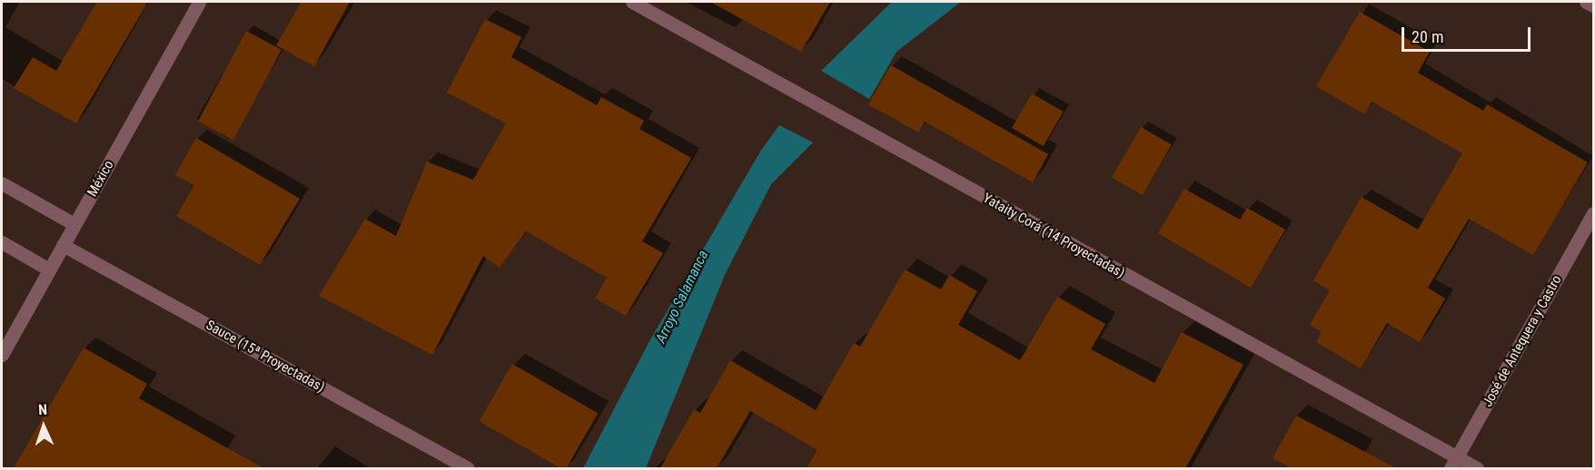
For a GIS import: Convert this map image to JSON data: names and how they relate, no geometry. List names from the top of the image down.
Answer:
{
  "streets": {
    "street": [
      "México",
      "Yataity Corá (14 Proyectadas)",
      "José de Antequera y Castro",
      "Sauce (15ª Proyectadas)"
    ]
  },
  "crossings": [
    ["México", "Sauce (15ª Proyectadas)"],
    ["Yataity Corá (14 Proyectadas)", "José de Antequera y Castro"]
  ],
  "water": ["Arroyo Salamanca"],
  "scale_bar": "20 m",
  "north": "top"
}
